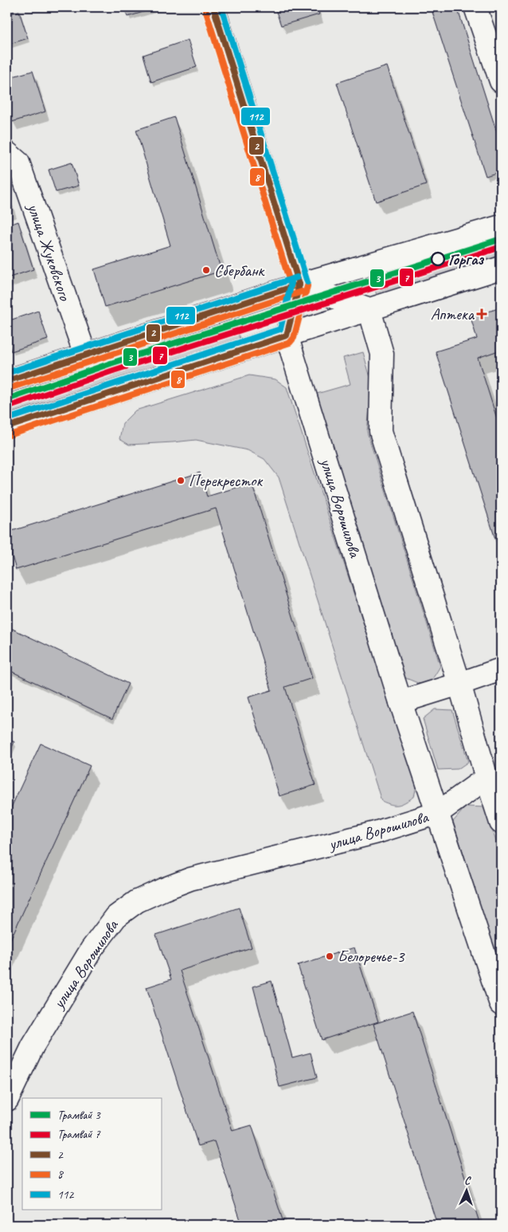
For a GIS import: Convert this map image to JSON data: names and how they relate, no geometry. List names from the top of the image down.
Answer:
{
  "streets": {
    "street": ["улица Жуковского", "улица Ворошилова"]
  },
  "places": {
    "other": [
      "Горгаз",
      "Сбербанк",
      "Перекресток",
      "Белоречье-3"
    ],
    "health": ["Аптека"]
  },
  "lines": [
    "transit line 2",
    "transit line 112",
    "transit line 8",
    "tram line 3",
    "tram line 7"
  ],
  "legend": [
    "Трамвай 3",
    "Трамвай 7",
    "2",
    "8",
    "112"
  ],
  "north": "top"
}
